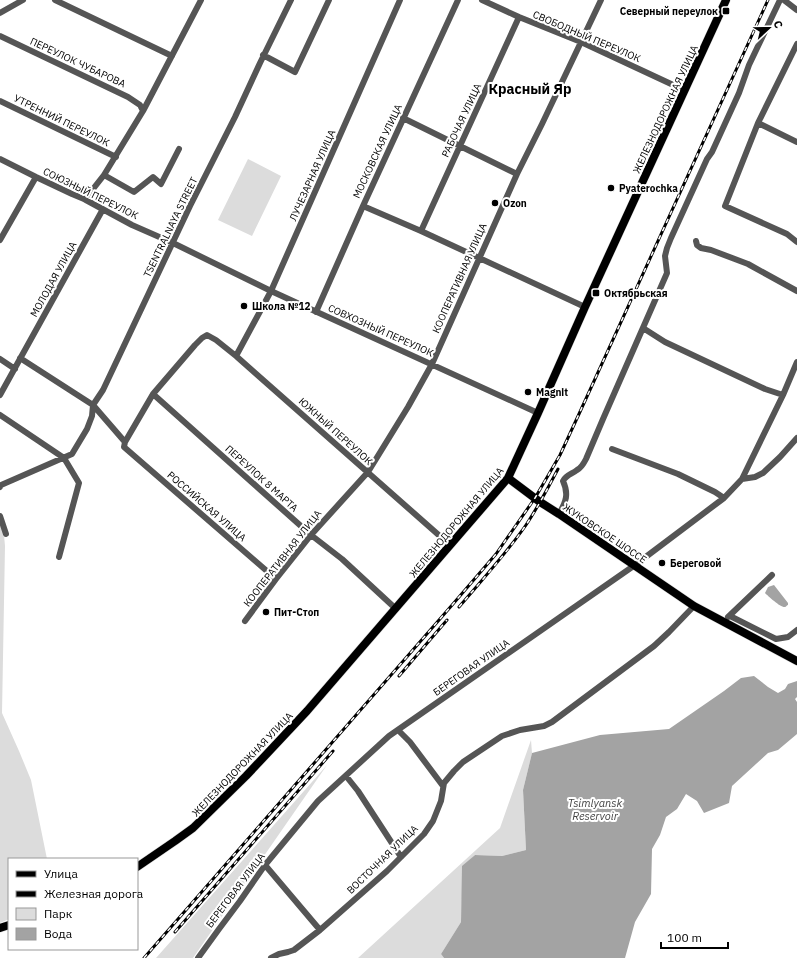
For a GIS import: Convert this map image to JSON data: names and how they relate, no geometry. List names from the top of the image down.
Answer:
{
  "streets": {
    "main road": ["ЖЕЛЕЗНОДОРОЖНАЯ УЛИЦА", "ЖУКОВСКОЕ ШОССЕ"],
    "street": [
      "СВОБОДНЫЙ ПЕРЕУЛОК",
      "ПЕРЕУЛОК ЧУБАРОВА",
      "УТРЕННИЙ ПЕРЕУЛОК",
      "РАБОЧАЯ УЛИЦА",
      "МОСКОВСКАЯ УЛИЦА",
      "ЛУЧЕЗАРНАЯ УЛИЦА",
      "СОЮЗНЫЙ ПЕРЕУЛОК",
      "TSENTRALNAYA STREET",
      "КООПЕРАТИВНАЯ УЛИЦА",
      "МОЛОДАЯ УЛИЦА",
      "СОВХОЗНЫЙ ПЕРЕУЛОК",
      "ЮЖНЫЙ ПЕРЕУЛОК",
      "ПЕРЕУЛОК 8 МАРТА",
      "РОССИЙСКАЯ УЛИЦА",
      "БЕРЕГОВАЯ УЛИЦА",
      "ВОСТОЧНАЯ УЛИЦА"
    ]
  },
  "crossings": [
    ["СВОБОДНЫЙ ПЕРЕУЛОК", "ЖЕЛЕЗНОДОРОЖНАЯ УЛИЦА"],
    ["СВОБОДНЫЙ ПЕРЕУЛОК", "РАБОЧАЯ УЛИЦА"],
    ["СВОБОДНЫЙ ПЕРЕУЛОК", "КООПЕРАТИВНАЯ УЛИЦА"],
    ["ЖЕЛЕЗНОДОРОЖНАЯ УЛИЦА", "СОВХОЗНЫЙ ПЕРЕУЛОК"],
    ["ЖЕЛЕЗНОДОРОЖНАЯ УЛИЦА", "ЮЖНЫЙ ПЕРЕУЛОК"],
    ["ЖЕЛЕЗНОДОРОЖНАЯ УЛИЦА", "ПЕРЕУЛОК 8 МАРТА"],
    ["ЖЕЛЕЗНОДОРОЖНАЯ УЛИЦА", "ЖУКОВСКОЕ ШОССЕ"],
    ["МОСКОВСКАЯ УЛИЦА", "СОВХОЗНЫЙ ПЕРЕУЛОК"],
    ["ЛУЧЕЗАРНАЯ УЛИЦА", "СОВХОЗНЫЙ ПЕРЕУЛОК"],
    ["ЛУЧЕЗАРНАЯ УЛИЦА", "ЮЖНЫЙ ПЕРЕУЛОК"],
    ["СОЮЗНЫЙ ПЕРЕУЛОК", "TSENTRALNAYA STREET"],
    ["СОЮЗНЫЙ ПЕРЕУЛОК", "МОЛОДАЯ УЛИЦА"],
    ["СОЮЗНЫЙ ПЕРЕУЛОК", "СОВХОЗНЫЙ ПЕРЕУЛОК"],
    ["TSENTRALNAYA STREET", "СОВХОЗНЫЙ ПЕРЕУЛОК"],
    ["TSENTRALNAYA STREET", "РОССИЙСКАЯ УЛИЦА"],
    ["КООПЕРАТИВНАЯ УЛИЦА", "СОВХОЗНЫЙ ПЕРЕУЛОК"],
    ["КООПЕРАТИВНАЯ УЛИЦА", "ЮЖНЫЙ ПЕРЕУЛОК"],
    ["КООПЕРАТИВНАЯ УЛИЦА", "ПЕРЕУЛОК 8 МАРТА"],
    ["КООПЕРАТИВНАЯ УЛИЦА", "РОССИЙСКАЯ УЛИЦА"],
    ["ЮЖНЫЙ ПЕРЕУЛОК", "ПЕРЕУЛОК 8 МАРТА"],
    ["ЖУКОВСКОЕ ШОССЕ", "БЕРЕГОВАЯ УЛИЦА"],
    ["ЖУКОВСКОЕ ШОССЕ", "ВОСТОЧНАЯ УЛИЦА"]
  ],
  "districts": ["Красный Яр"],
  "water": ["Tsimlyansk Reservoir"],
  "places": {
    "transit": ["Северный переулок", "Октябрьская"],
    "other": [
      "Pyaterochka",
      "Ozon",
      "Школа №12",
      "Magnit",
      "Береговой",
      "Пит-Стоп"
    ]
  },
  "legend": [
    "Улица",
    "Железная дорога",
    "Парк",
    "Вода"
  ],
  "scale_bar": "100 m",
  "north": "right"
}
